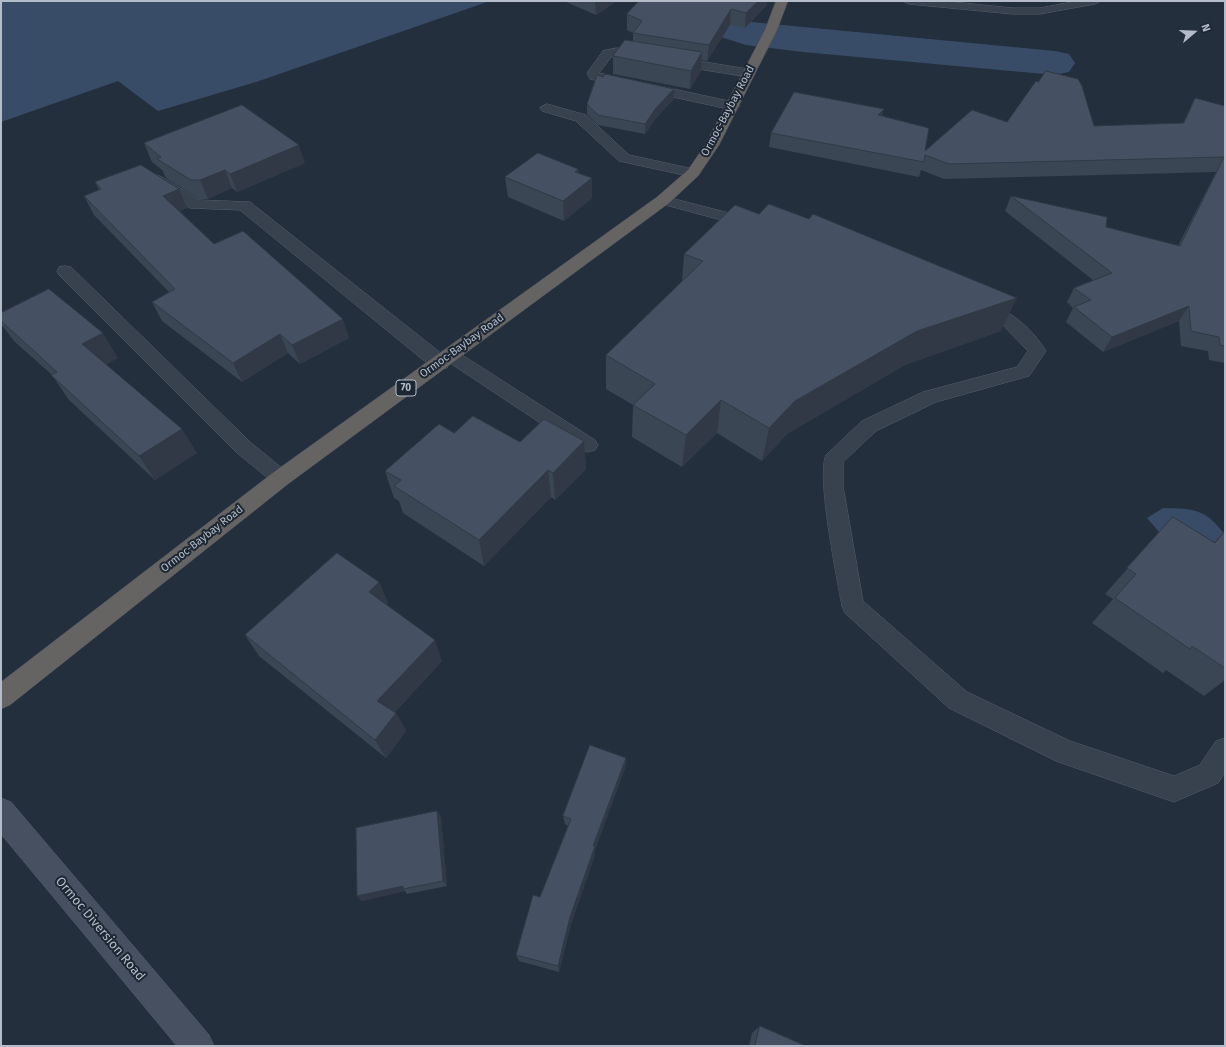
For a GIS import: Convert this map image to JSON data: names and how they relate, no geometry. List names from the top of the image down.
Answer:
{
  "streets": {
    "highway": ["Ormoc-Baybay Road", "70"],
    "main road": ["Ormoc Diversion Road"]
  },
  "north": "right"
}
